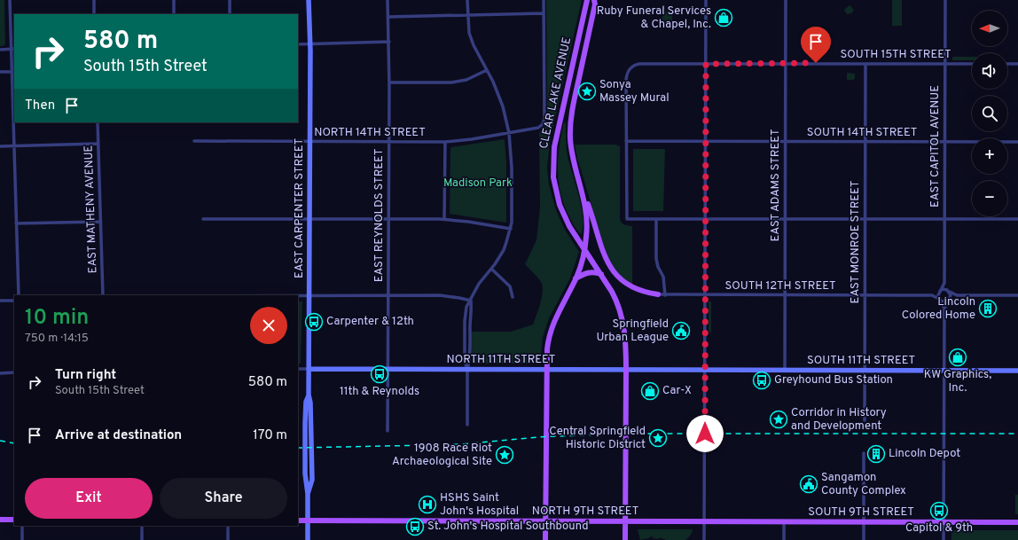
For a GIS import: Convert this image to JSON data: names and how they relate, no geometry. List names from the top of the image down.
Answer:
{
  "streets": {
    "main road": ["CLEAR LAKE AVENUE", "NORTH 9TH STREET", "SOUTH 9TH STREET"],
    "street": [
      "SOUTH 15TH STREET",
      "NORTH 14TH STREET",
      "SOUTH 14TH STREET",
      "EAST CAPITOL AVENUE",
      "EAST ADAMS STREET",
      "EAST CARPENTER STREET",
      "EAST MATHENY AVENUE",
      "EAST REYNOLDS STREET",
      "EAST MONROE STREET",
      "SOUTH 12TH STREET",
      "NORTH 11TH STREET",
      "SOUTH 11TH STREET"
    ]
  },
  "crossings": [
    ["SOUTH 15TH STREET", "EAST CAPITOL AVENUE"],
    ["SOUTH 15TH STREET", "EAST ADAMS STREET"],
    ["SOUTH 15TH STREET", "EAST MONROE STREET"],
    ["NORTH 14TH STREET", "EAST CARPENTER STREET"],
    ["NORTH 14TH STREET", "EAST REYNOLDS STREET"],
    ["SOUTH 14TH STREET", "EAST CAPITOL AVENUE"],
    ["SOUTH 14TH STREET", "EAST ADAMS STREET"],
    ["SOUTH 14TH STREET", "EAST MONROE STREET"],
    ["EAST ADAMS STREET", "SOUTH 12TH STREET"],
    ["EAST ADAMS STREET", "SOUTH 11TH STREET"],
    ["EAST CARPENTER STREET", "NORTH 11TH STREET"],
    ["EAST CARPENTER STREET", "NORTH 9TH STREET"],
    ["EAST REYNOLDS STREET", "NORTH 11TH STREET"],
    ["EAST MONROE STREET", "SOUTH 12TH STREET"],
    ["EAST MONROE STREET", "SOUTH 11TH STREET"],
    ["NORTH 11TH STREET", "SOUTH 11TH STREET"],
    ["NORTH 9TH STREET", "SOUTH 9TH STREET"]
  ],
  "parks": ["Madison Park"],
  "places": {
    "shop": ["Ruby Funeral Services & Chapel, Inc.", "KW Graphics, Inc.", "Car-X"],
    "place": [
      "Sonya Massey Mural",
      "Corridor in History and Development",
      "Central Springfield Historic District",
      "1908 Race Riot Archaeological Site"
    ],
    "building": ["Lincoln Colored Home", "Lincoln Depot"],
    "bus stop": [
      "Carpenter & 12th",
      "11th & Reynolds",
      "Greyhound Bus Station",
      "Capitol & 9th",
      "St. John's Hospital Southbound"
    ],
    "public building": ["Springfield Urban League", "Sangamon County Complex"],
    "hospital": ["HSHS Saint John's Hospital"]
  },
  "north": "left",
  "page": {
    "map_buttons": ["+", "−"],
    "turn": ["580 m", "South 15th Street"],
    "then": "Then",
    "heading": ["10 min", "750 m · 14:15"],
    "list": [
      {
        "name": "Turn right",
        "note": "South 15th Street",
        "value": "580 m"
      },
      {
        "name": "Arrive at destination",
        "value": "170 m"
      }
    ],
    "buttons": ["Exit", "Share"]
  }
}
